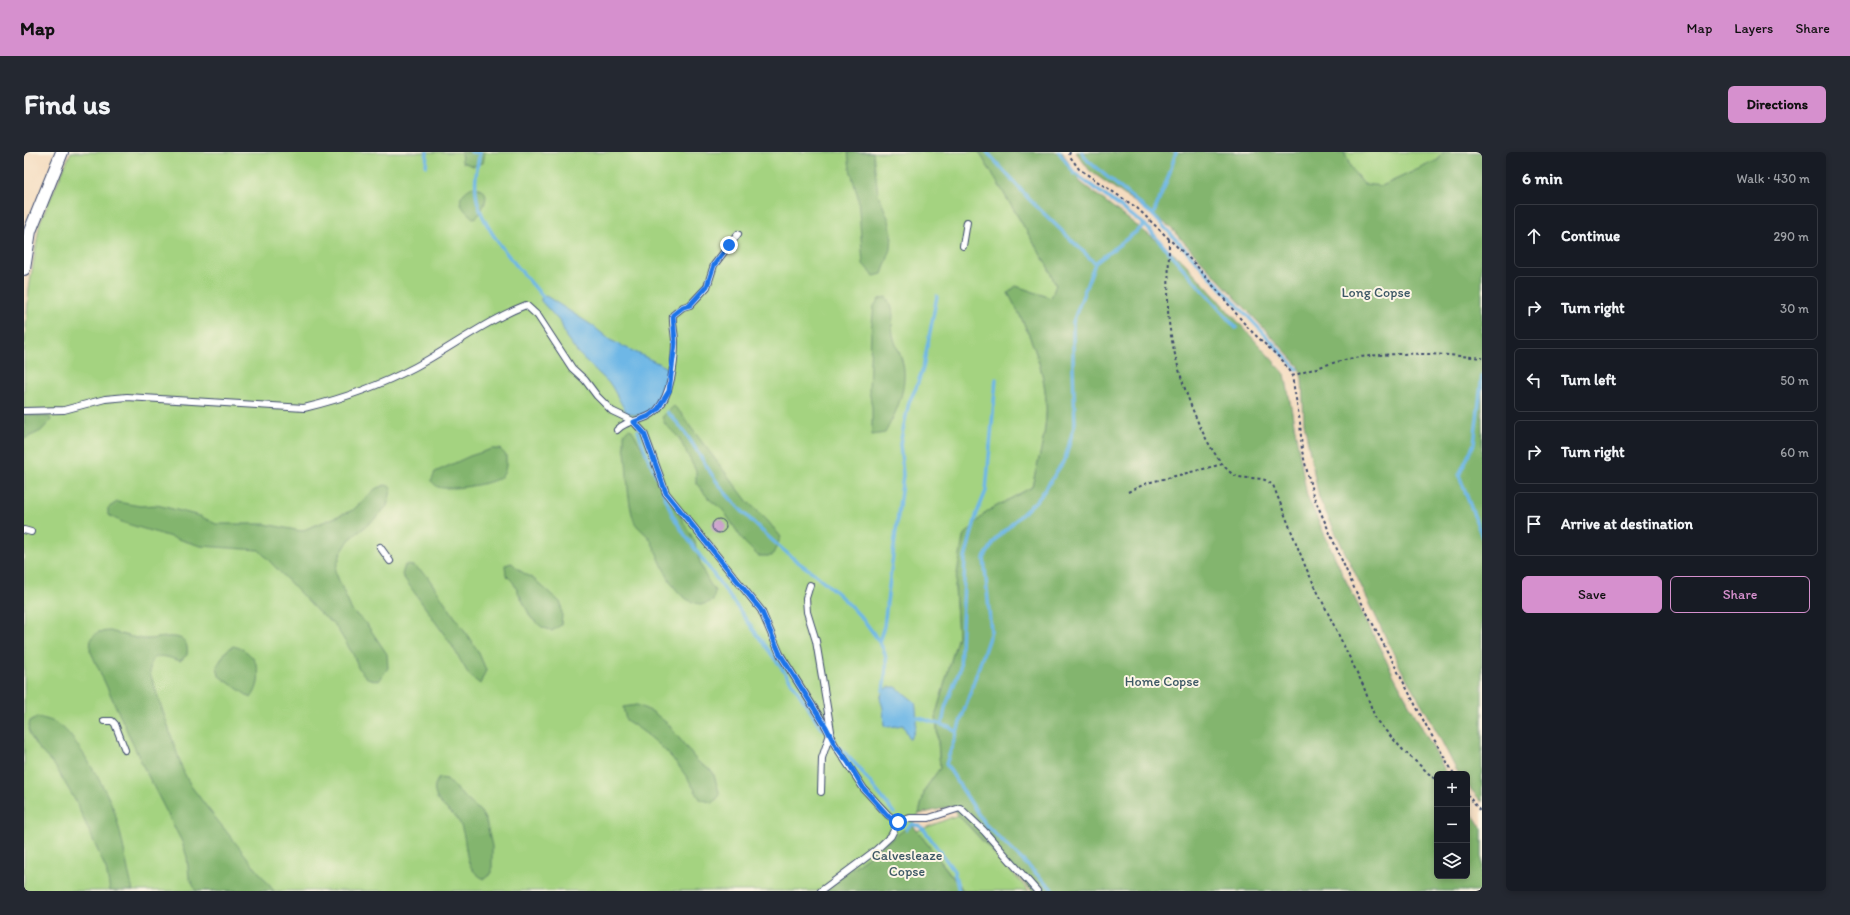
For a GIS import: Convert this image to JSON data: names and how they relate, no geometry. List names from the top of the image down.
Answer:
{
  "parks": ["Long Copse", "Home Copse", "Calvesleaze Copse"],
  "page": {
    "header": "Map",
    "nav": ["Map", "Layers", "Share"],
    "buttons": [
      "Directions",
      ["Save", "Share"]
    ],
    "title": "Find us",
    "heading": ["6 min", "Walk · 430 m"],
    "list": [
      ["Continue", "290 m"],
      ["Turn right", "30 m"],
      ["Turn left", "50 m"],
      ["Turn right", "60 m"],
      "Arrive at destination"
    ],
    "map_buttons": ["+", "−"]
  }
}
